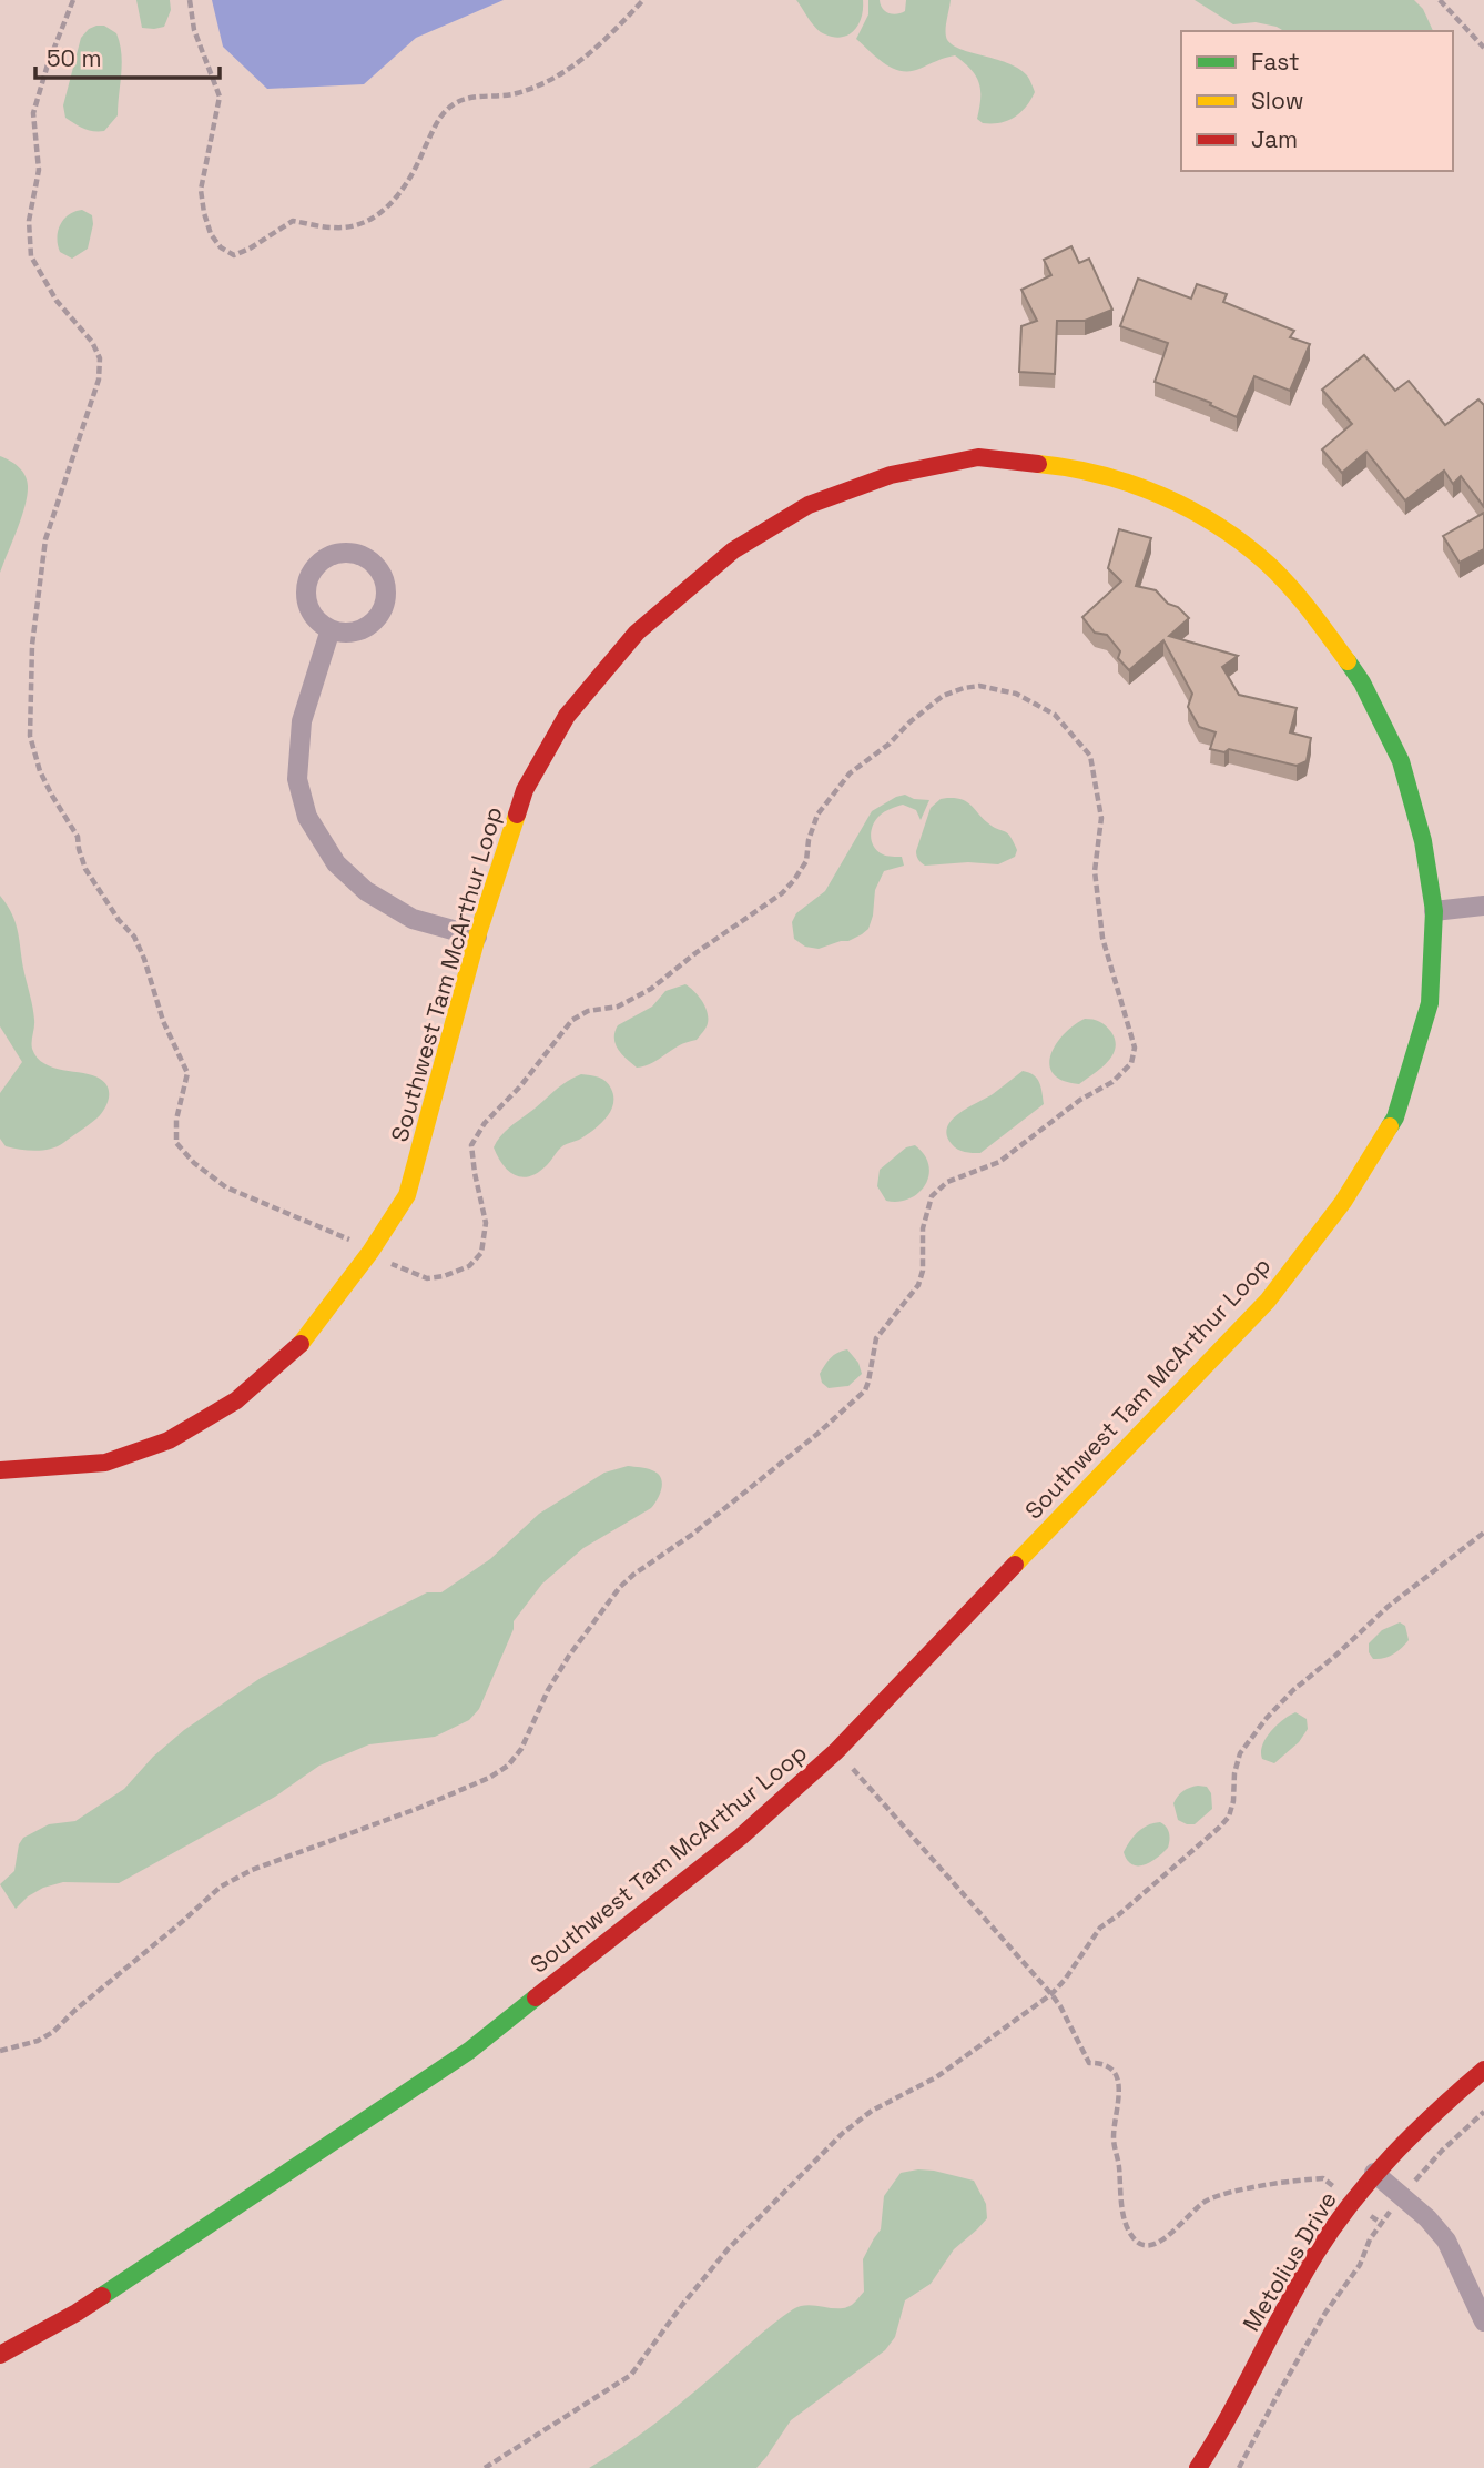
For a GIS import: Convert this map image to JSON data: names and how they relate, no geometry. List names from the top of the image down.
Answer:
{
  "streets": {
    "street": ["Southwest Tam McArthur Loop", "Metolius Drive"]
  },
  "legend": ["Fast", "Slow", "Jam"],
  "scale_bar": "50 m"
}
